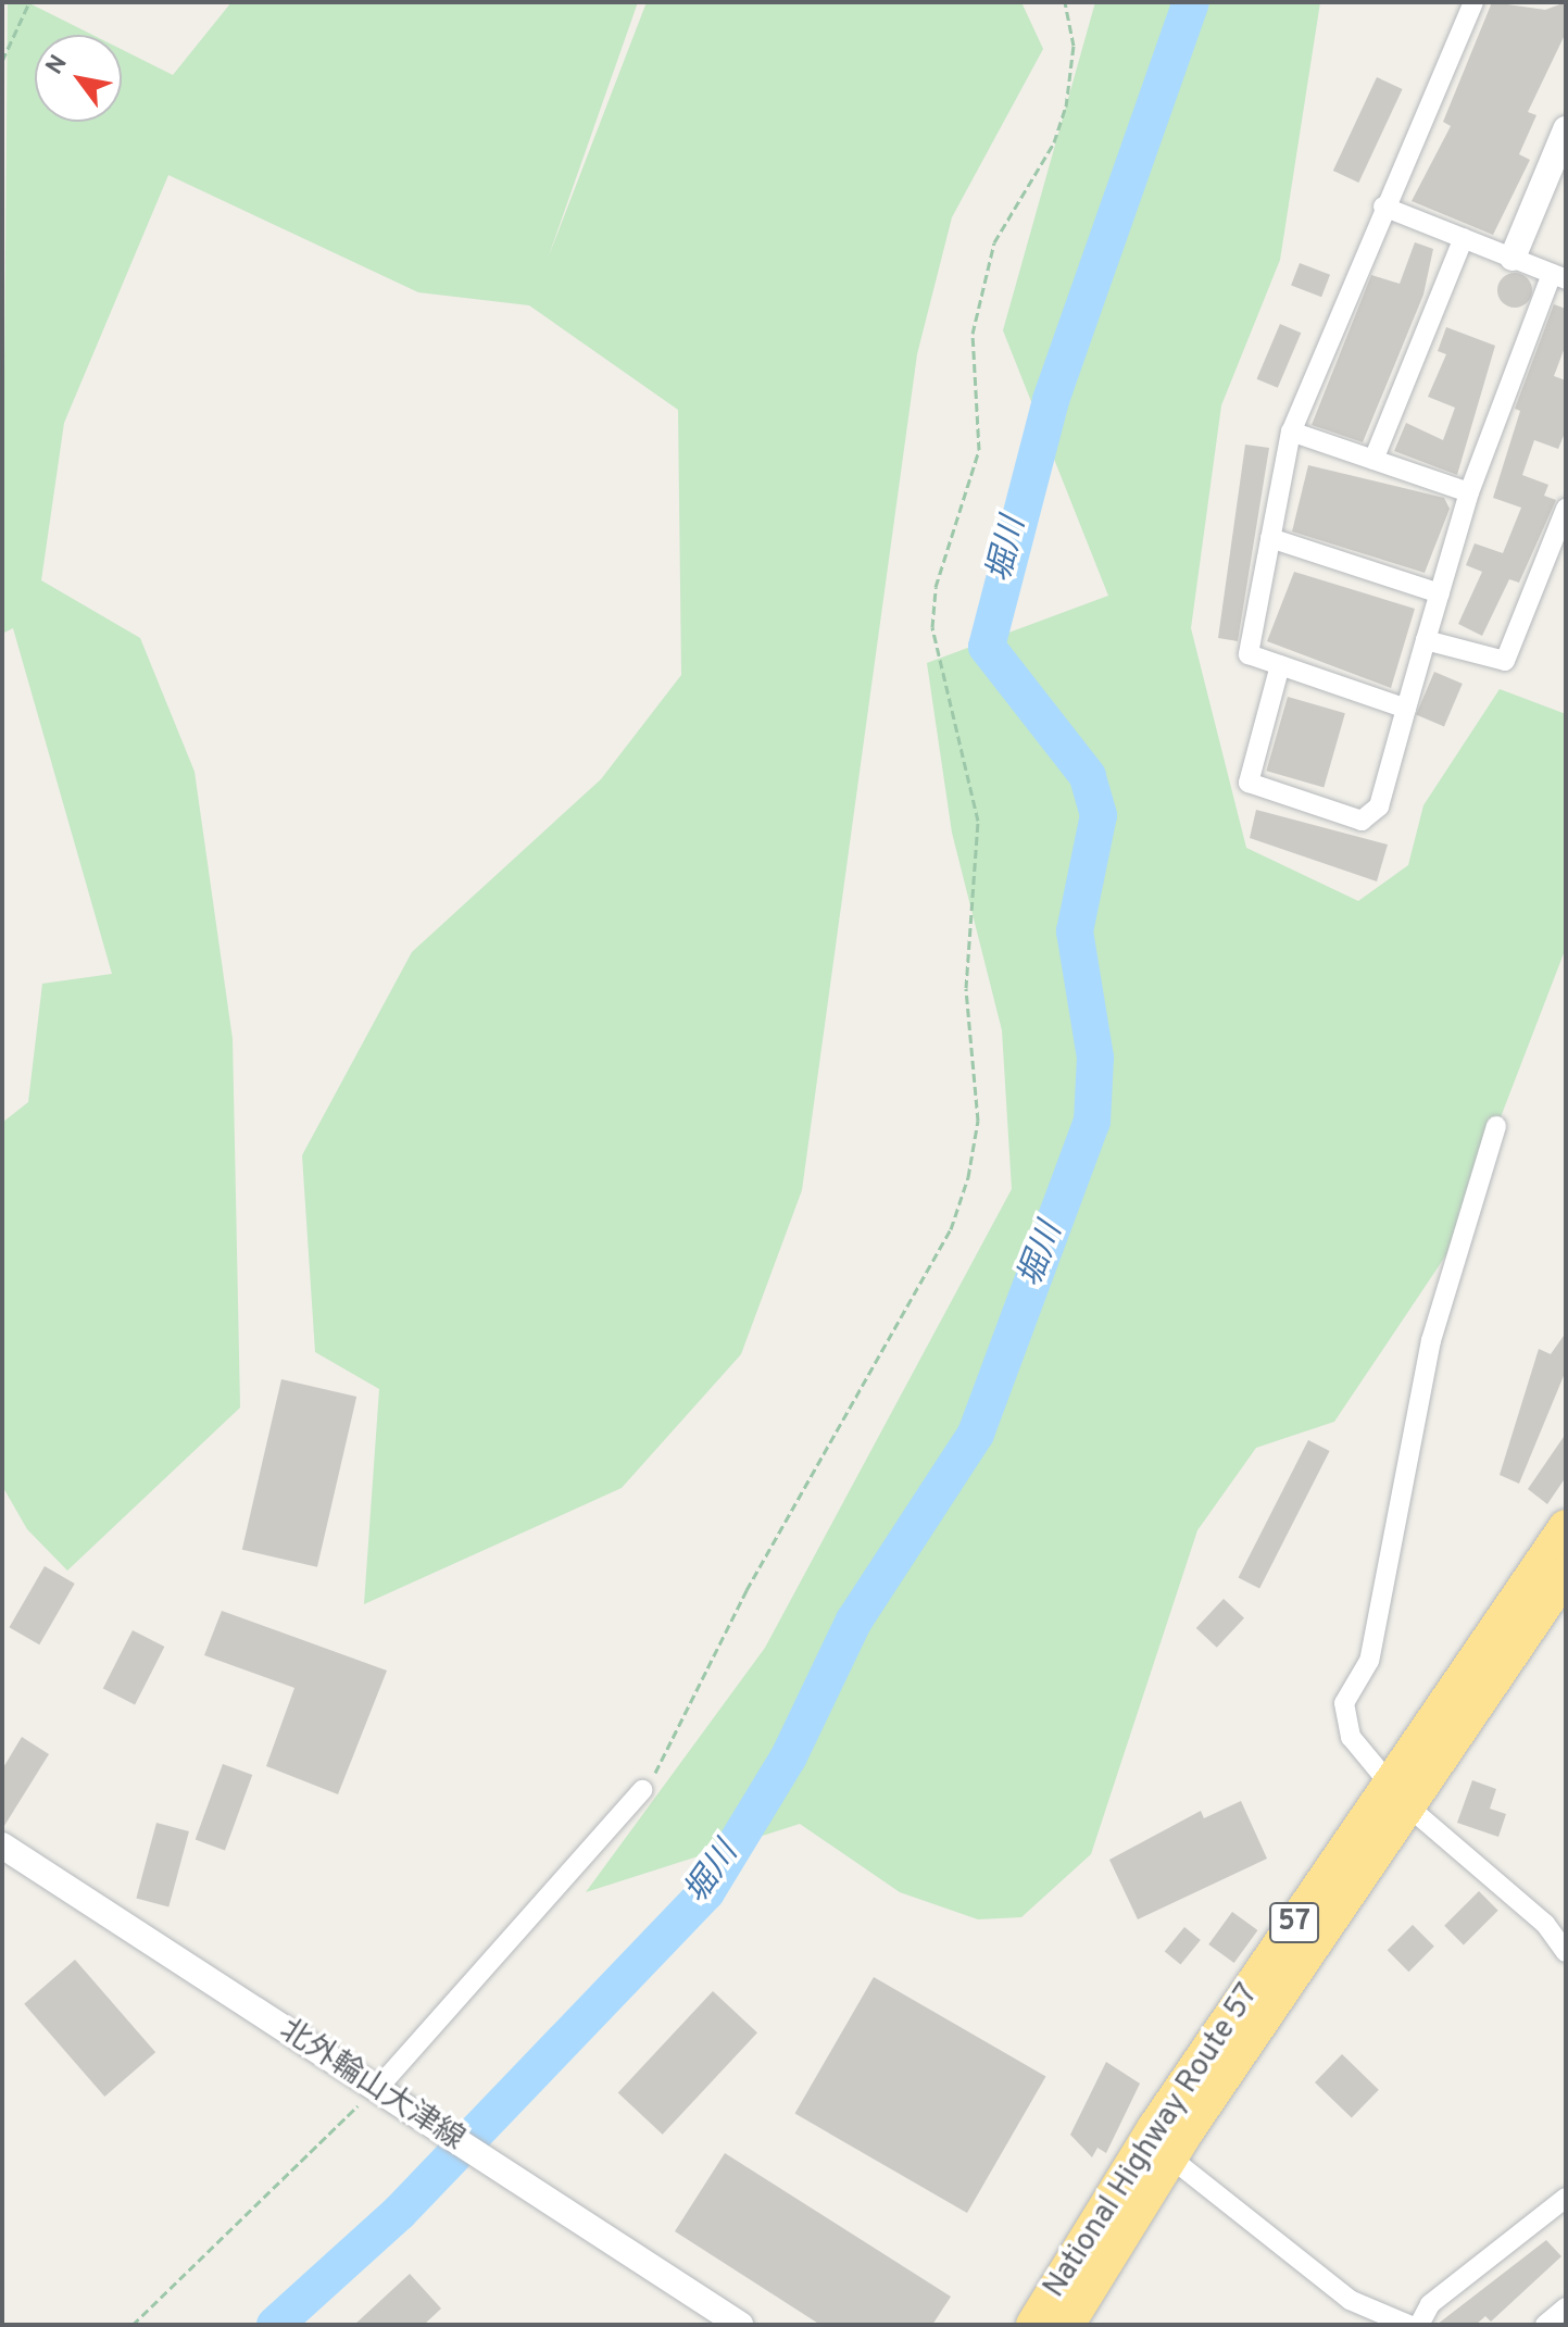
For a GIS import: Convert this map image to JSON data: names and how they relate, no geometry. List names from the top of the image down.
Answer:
{
  "streets": {
    "highway": ["57", "National Highway Route 57"],
    "main road": ["北外輪山大津線"]
  },
  "water": ["堀川"],
  "north": "top left"
}
